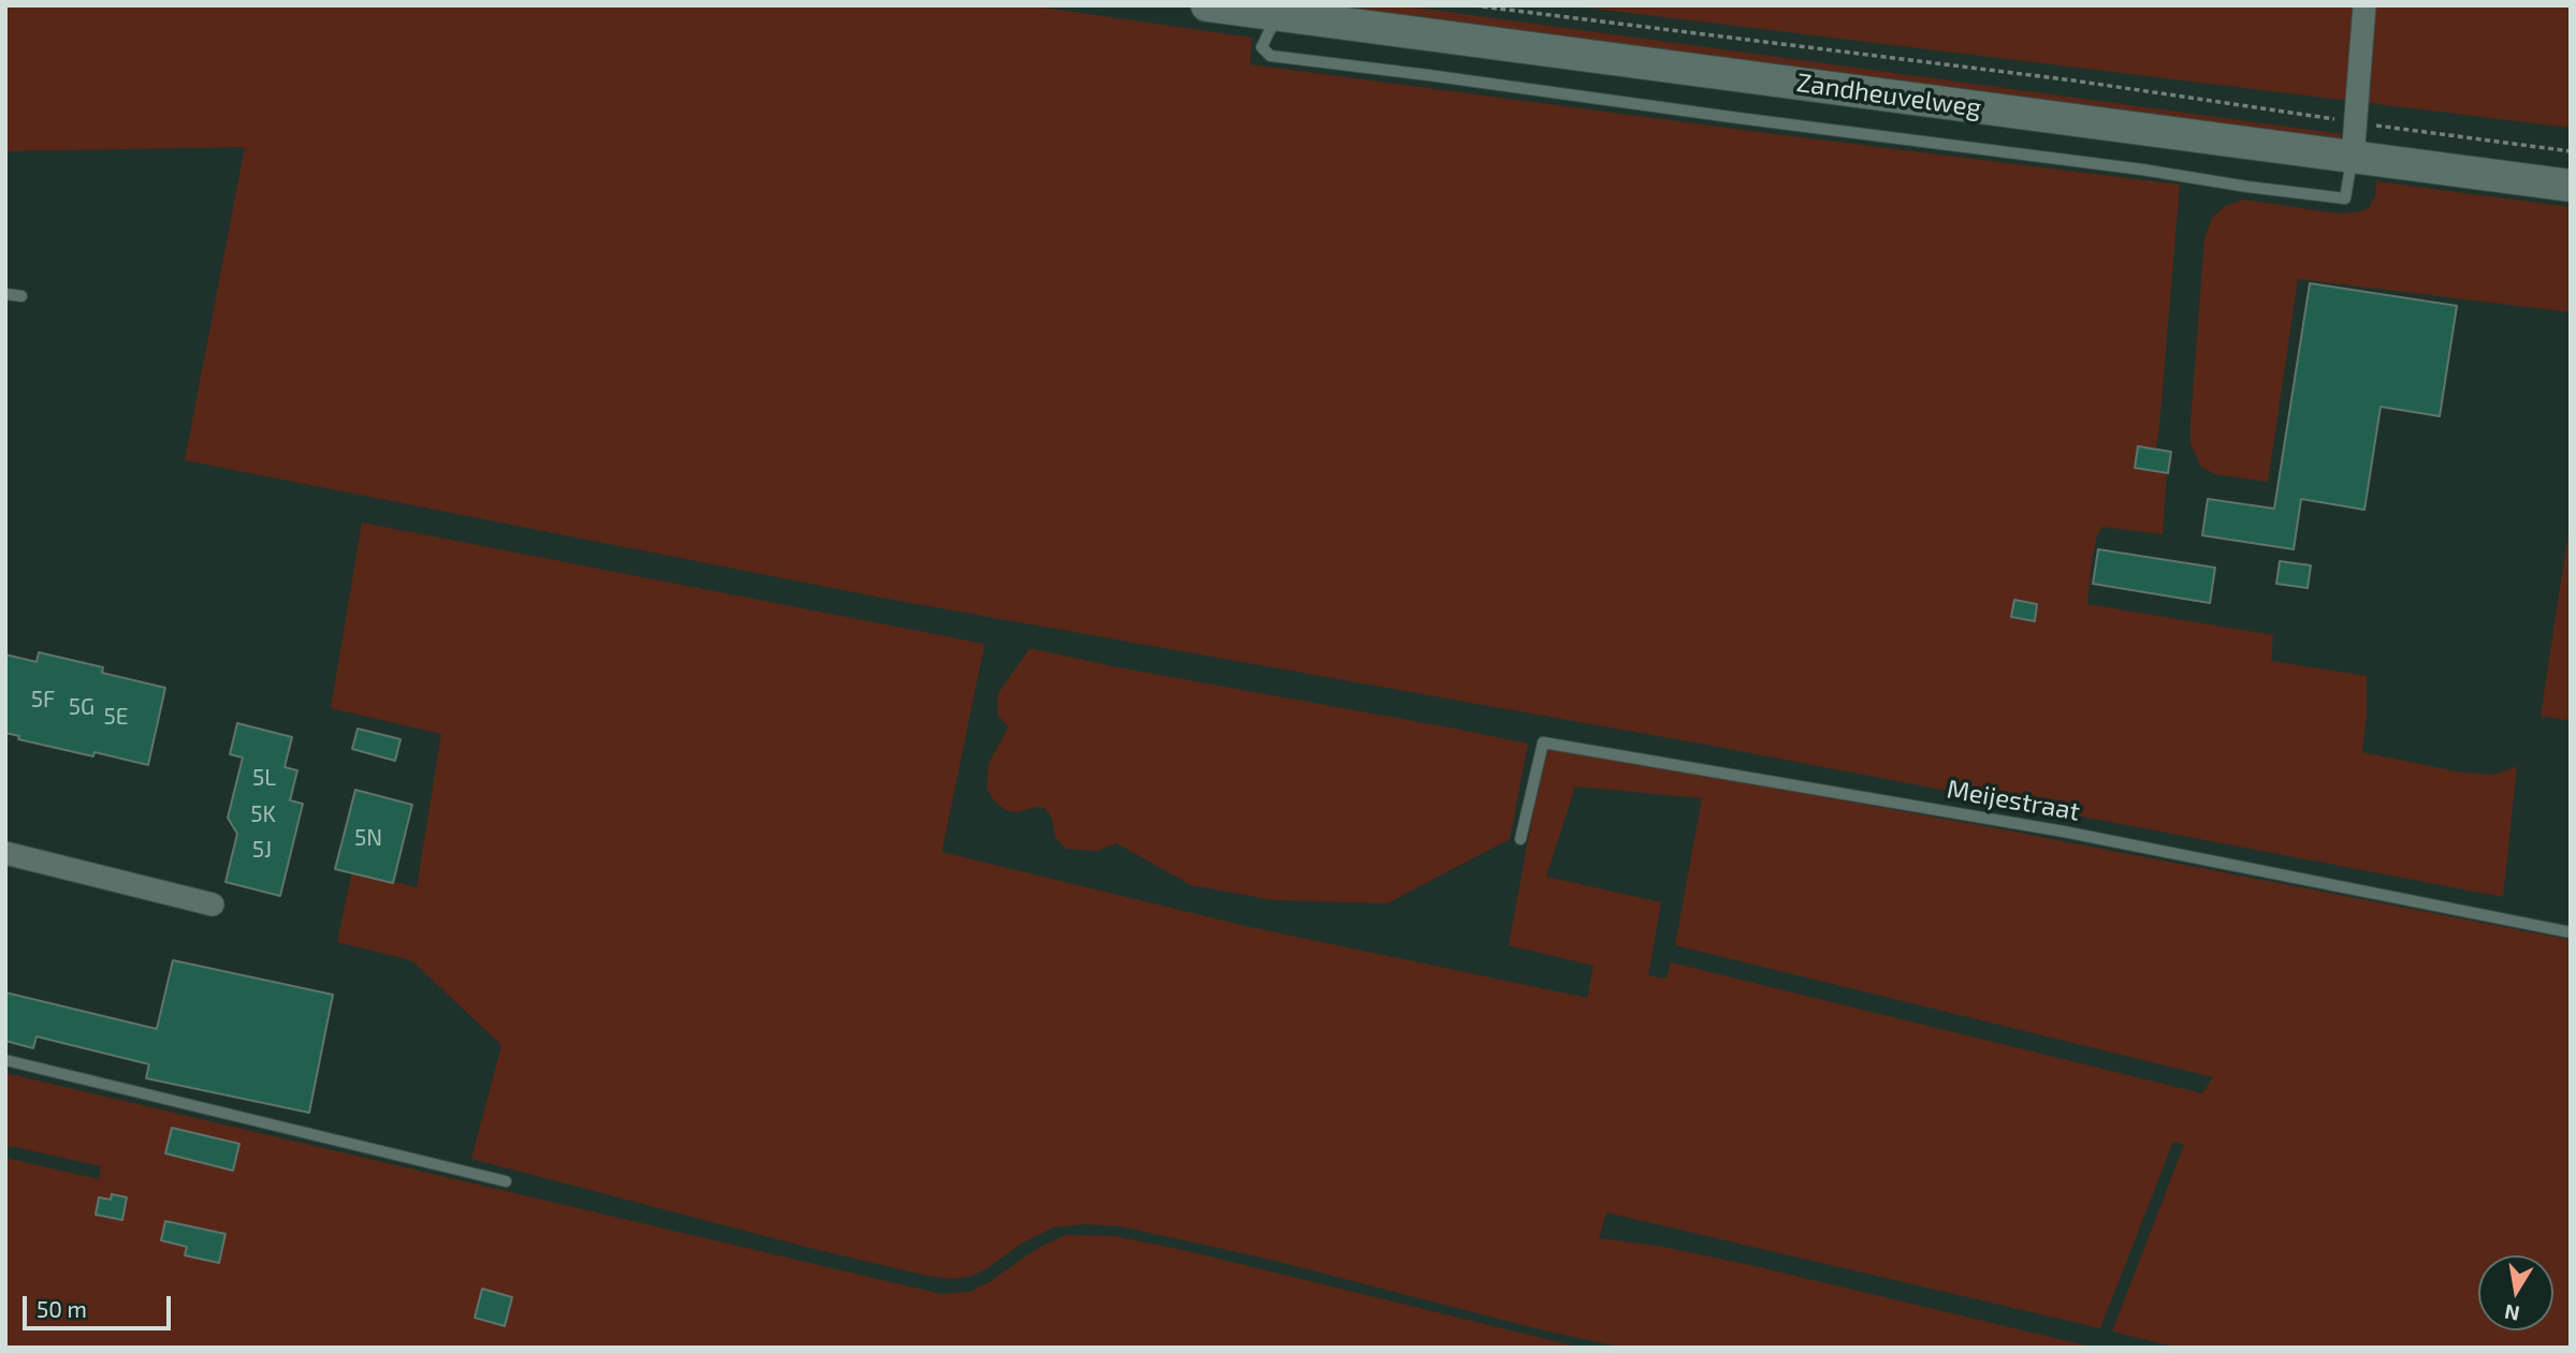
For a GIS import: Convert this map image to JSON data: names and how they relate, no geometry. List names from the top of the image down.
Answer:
{
  "streets": {
    "main road": ["Zandheuvelweg"],
    "lane": ["Meijestraat"]
  },
  "house_numbers": [
    "5F",
    "5G",
    "5E",
    "5L",
    "5K",
    "5N",
    "5J"
  ],
  "scale_bar": "50 m",
  "north": "bottom"
}
